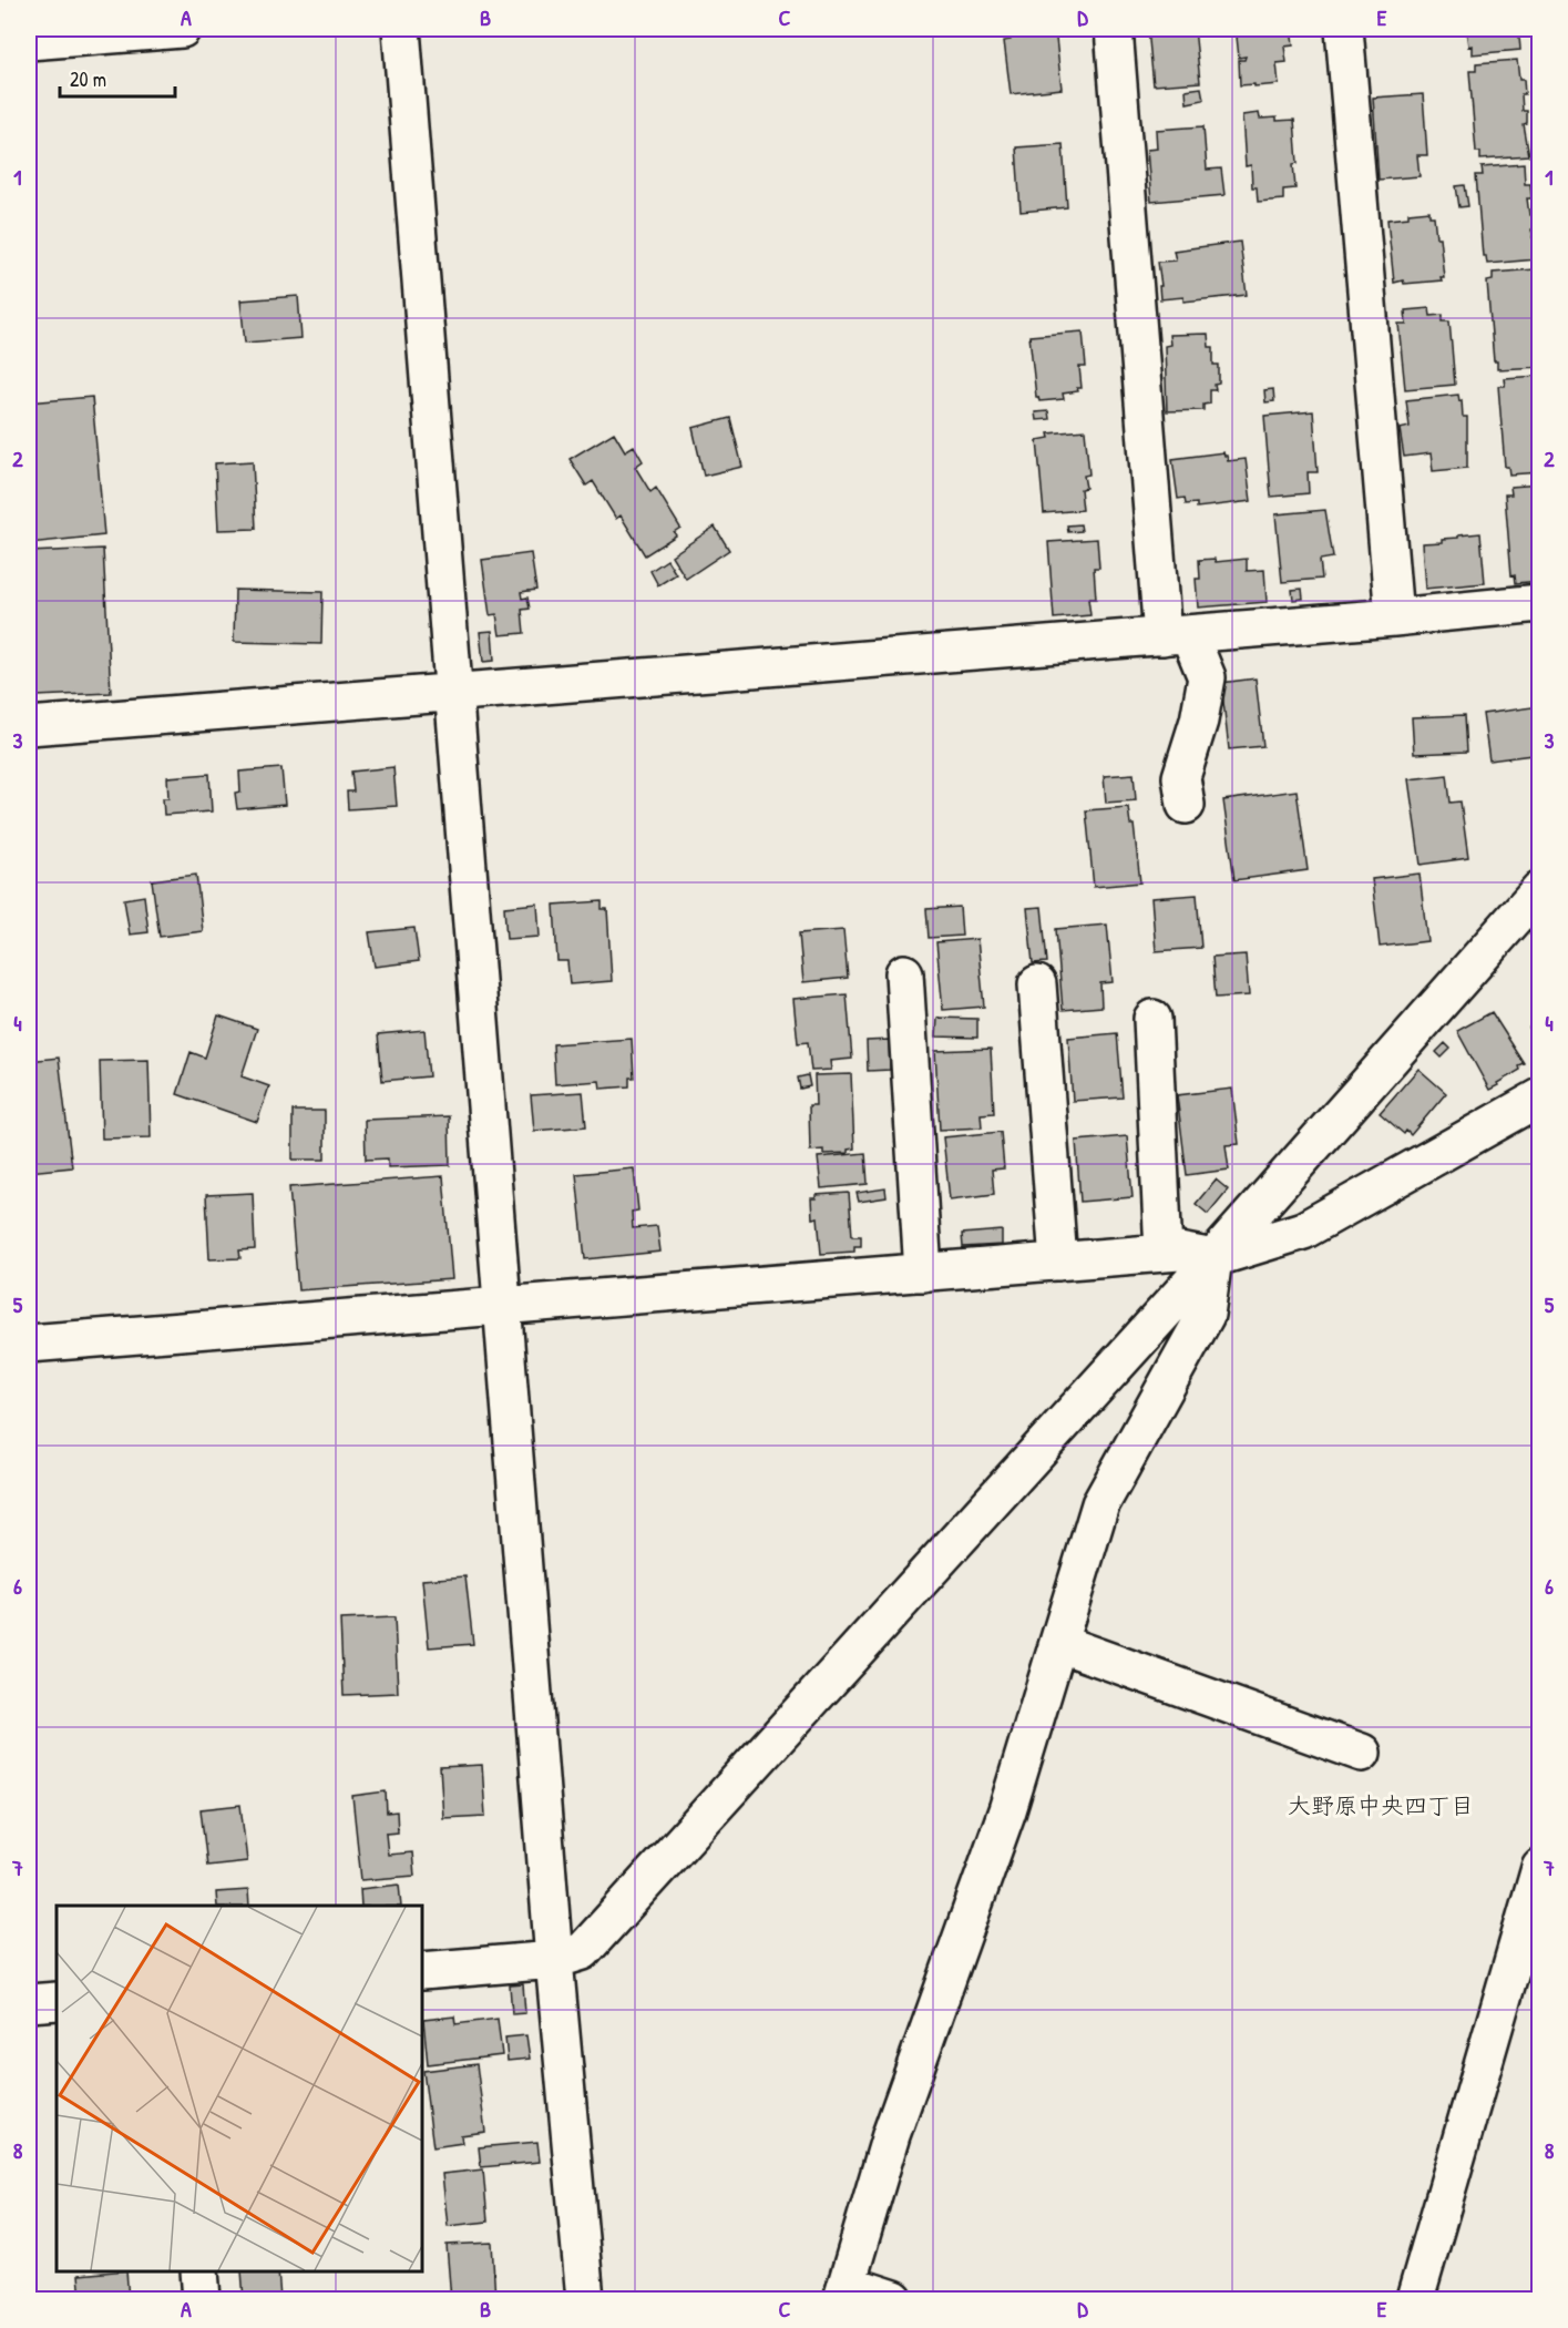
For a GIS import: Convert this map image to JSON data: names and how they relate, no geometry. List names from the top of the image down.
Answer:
{
  "districts": ["大野原中央四丁目"],
  "scale_bar": "20 m",
  "grid": {
    "columns": [
      "A",
      "B",
      "C",
      "D",
      "E"
    ],
    "rows": [
      "1",
      "2",
      "3",
      "4",
      "5",
      "6",
      "7",
      "8"
    ]
  }
}
